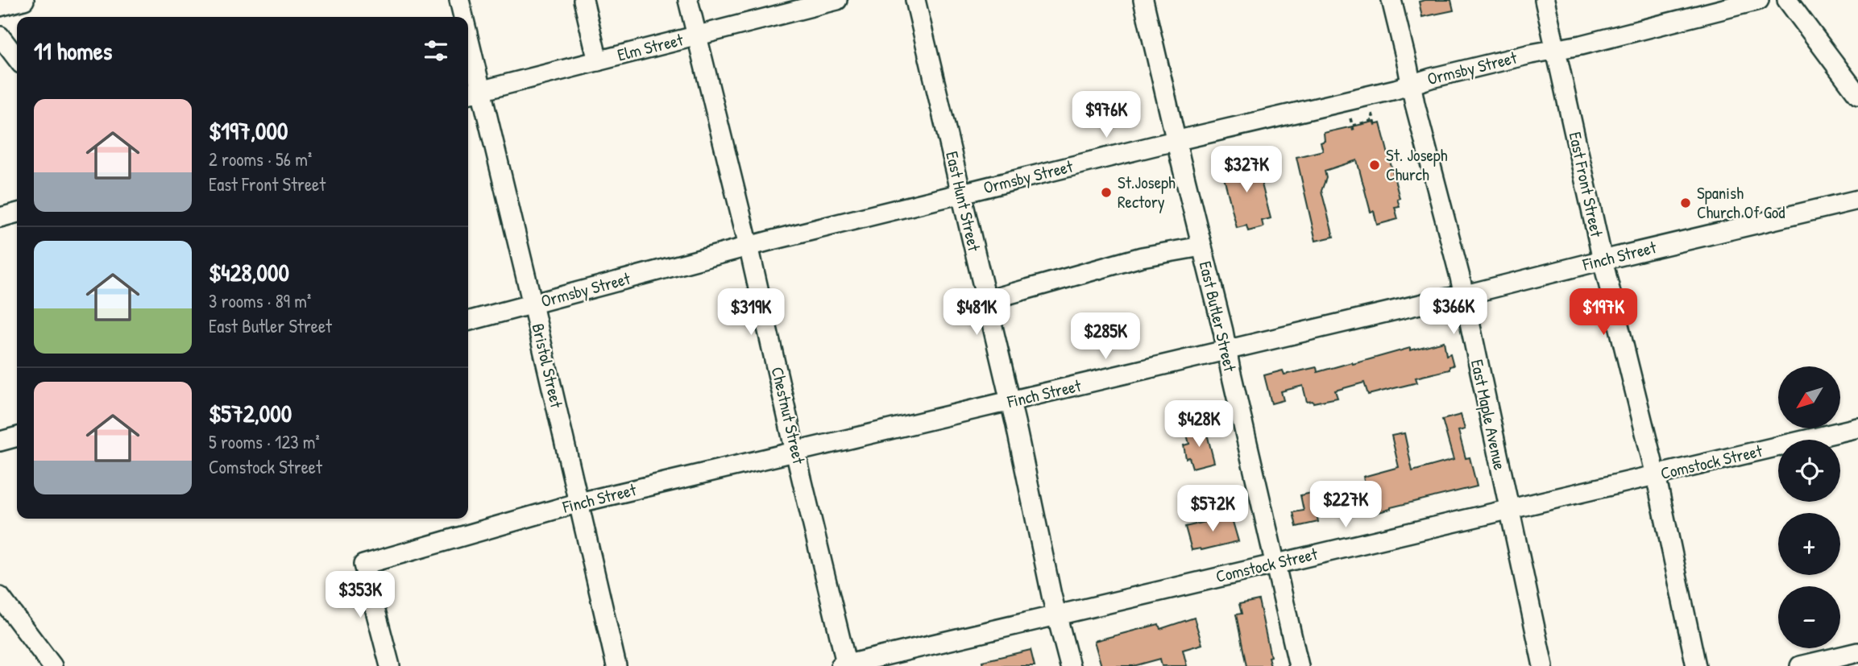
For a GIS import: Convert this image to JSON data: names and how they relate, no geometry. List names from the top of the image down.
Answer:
{
  "streets": {
    "street": [
      "Elm Street",
      "Ormsby Street",
      "East Front Street",
      "East Hunt Street",
      "Finch Street",
      "East Butler Street",
      "Bristol Street",
      "East Maple Avenue",
      "Chestnut Street",
      "Comstock Street"
    ]
  },
  "crossings": [
    ["Elm Street", "Bristol Street"],
    ["Elm Street", "Chestnut Street"],
    ["Ormsby Street", "East Front Street"],
    ["Ormsby Street", "East Hunt Street"],
    ["Ormsby Street", "East Butler Street"],
    ["Ormsby Street", "Bristol Street"],
    ["Ormsby Street", "East Maple Avenue"],
    ["Ormsby Street", "Chestnut Street"],
    ["East Front Street", "Finch Street"],
    ["East Front Street", "Comstock Street"],
    ["East Hunt Street", "Finch Street"],
    ["East Hunt Street", "Comstock Street"],
    ["Finch Street", "East Butler Street"],
    ["Finch Street", "Bristol Street"],
    ["Finch Street", "East Maple Avenue"],
    ["Finch Street", "Chestnut Street"],
    ["East Butler Street", "Comstock Street"],
    ["East Maple Avenue", "Comstock Street"],
    ["Chestnut Street", "Comstock Street"]
  ],
  "places": ["St. Joseph Church", "St.Joseph Rectory", "Spanish Church Of God"],
  "north": "bottom left",
  "page": {
    "heading": "11 homes",
    "list": [
      {
        "name": "$197,000",
        "note": "2 rooms · 56 m² · East Front Street"
      },
      {
        "name": "$428,000",
        "note": "3 rooms · 89 m² · East Butler Street"
      },
      {
        "name": "$572,000",
        "note": "5 rooms · 123 m² · Comstock Street"
      }
    ],
    "price": [
      "$976K",
      "$327K",
      "$366K",
      "$319K",
      "$481K",
      "$197K",
      "$285K",
      "$428K",
      "$227K",
      "$572K",
      "$353K"
    ],
    "map_buttons": ["+", "−"]
  }
}
